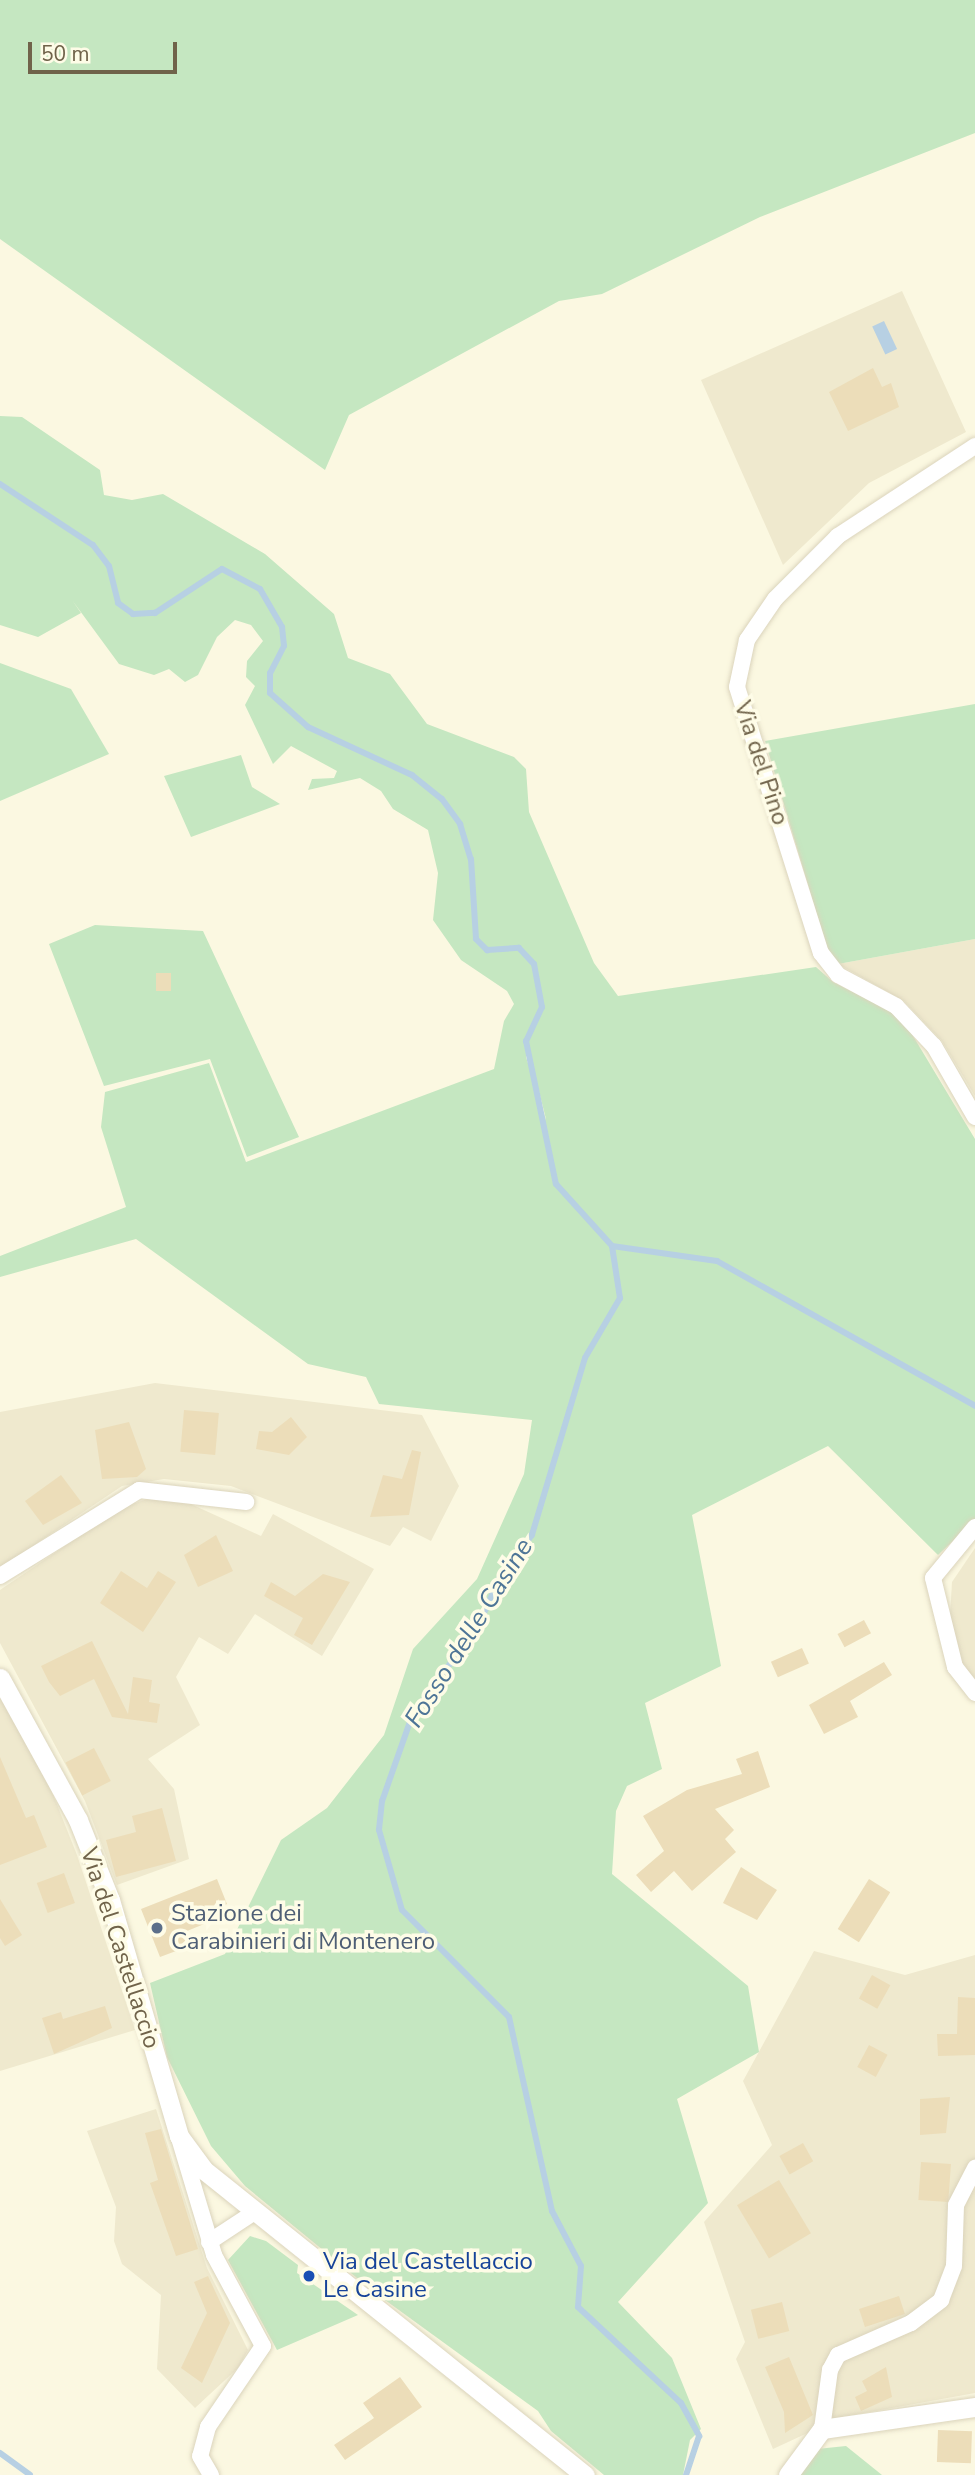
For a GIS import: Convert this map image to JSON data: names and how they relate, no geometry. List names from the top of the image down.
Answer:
{
  "streets": {
    "street": ["Via del Pino", "Via del Castellaccio"]
  },
  "water": ["Fosso delle Casine"],
  "places": ["Stazione dei Carabinieri di Montenero", "Via del Castellaccio Le Casine"],
  "scale_bar": "50 m"
}
